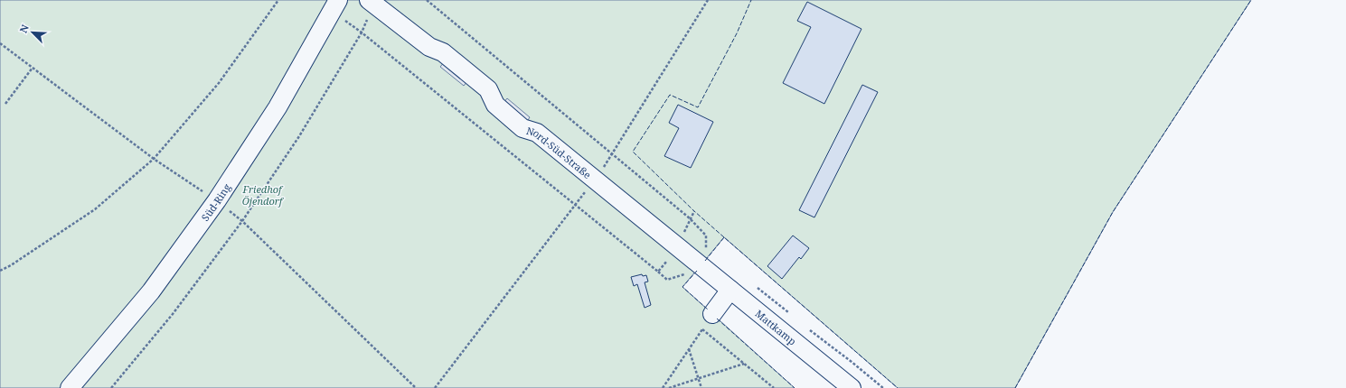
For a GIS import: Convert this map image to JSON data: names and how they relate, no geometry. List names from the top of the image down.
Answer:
{
  "streets": {
    "street": ["Nord-Süd-Straße", "Süd-Ring", "Mattkamp"]
  },
  "crossings": [
    ["Nord-Süd-Straße", "Mattkamp"]
  ],
  "parks": ["Friedhof Öjendorf"],
  "north": "top left"
}
